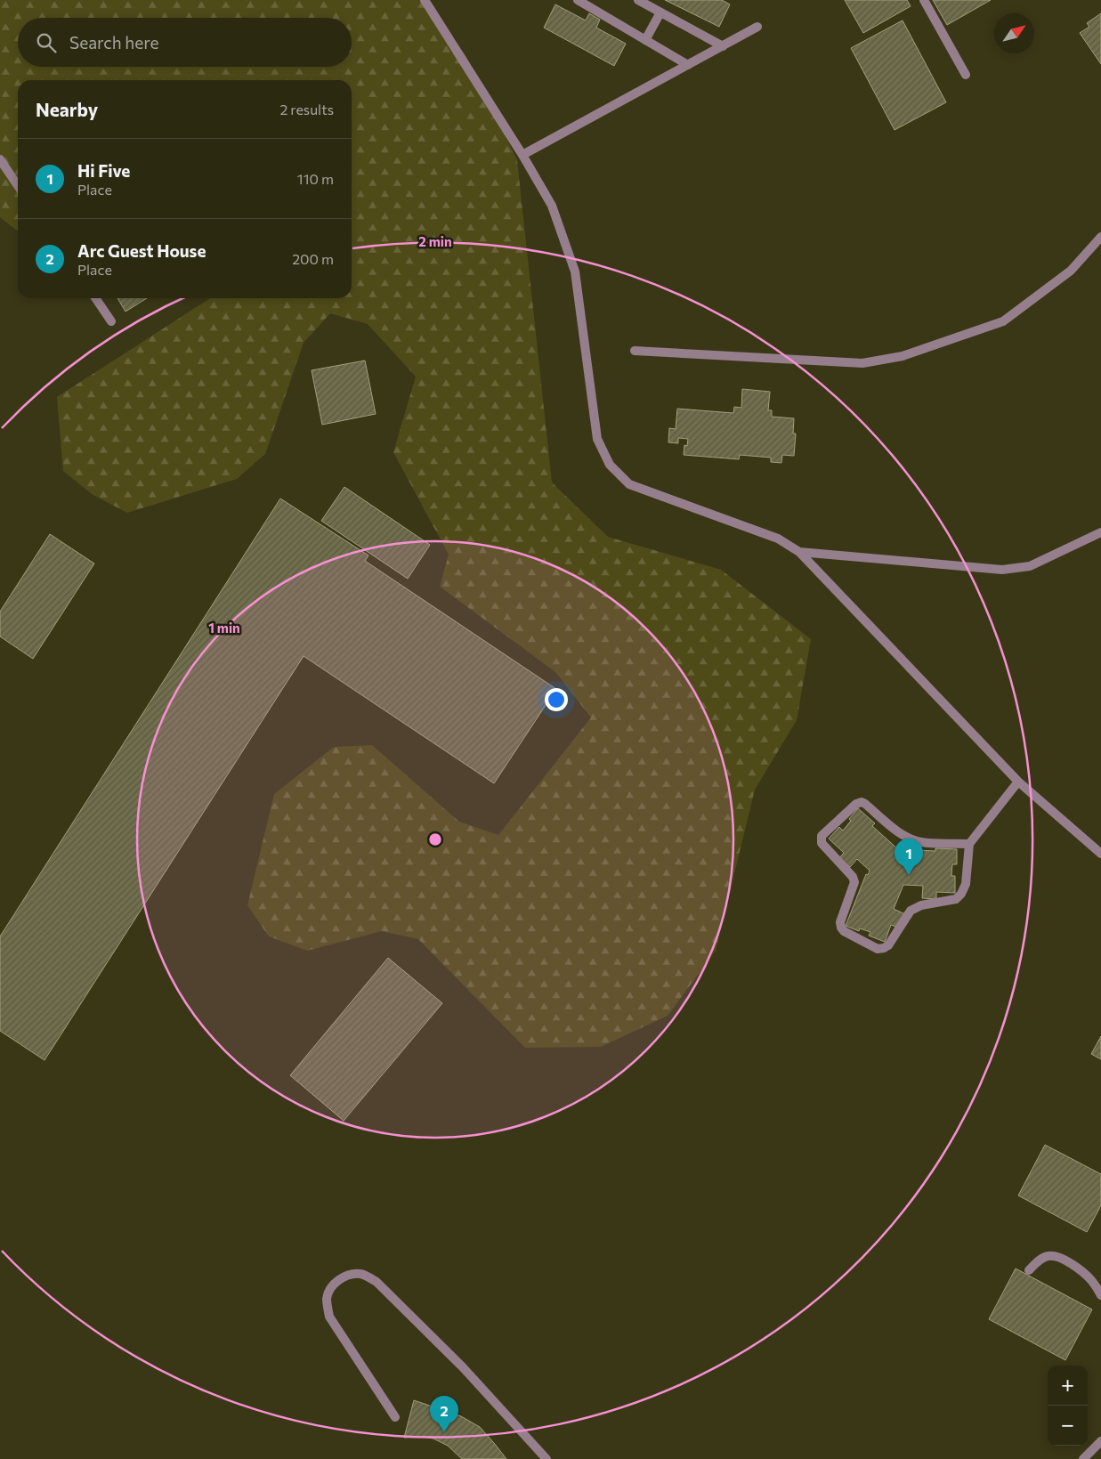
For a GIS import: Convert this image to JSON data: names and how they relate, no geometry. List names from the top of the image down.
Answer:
{
  "north": "top right",
  "page": {
    "search": "Search here",
    "heading": ["Nearby", "2 results"],
    "list": [
      {
        "mark": "1",
        "name": "Hi Five",
        "note": "Place",
        "value": "110 m"
      },
      {
        "mark": "2",
        "name": "Arc Guest House",
        "note": "Place",
        "value": "200 m"
      }
    ],
    "pins": ["1", "2"],
    "map_buttons": ["+", "−"]
  },
  "rings": ["2 min", "1 min"]
}
